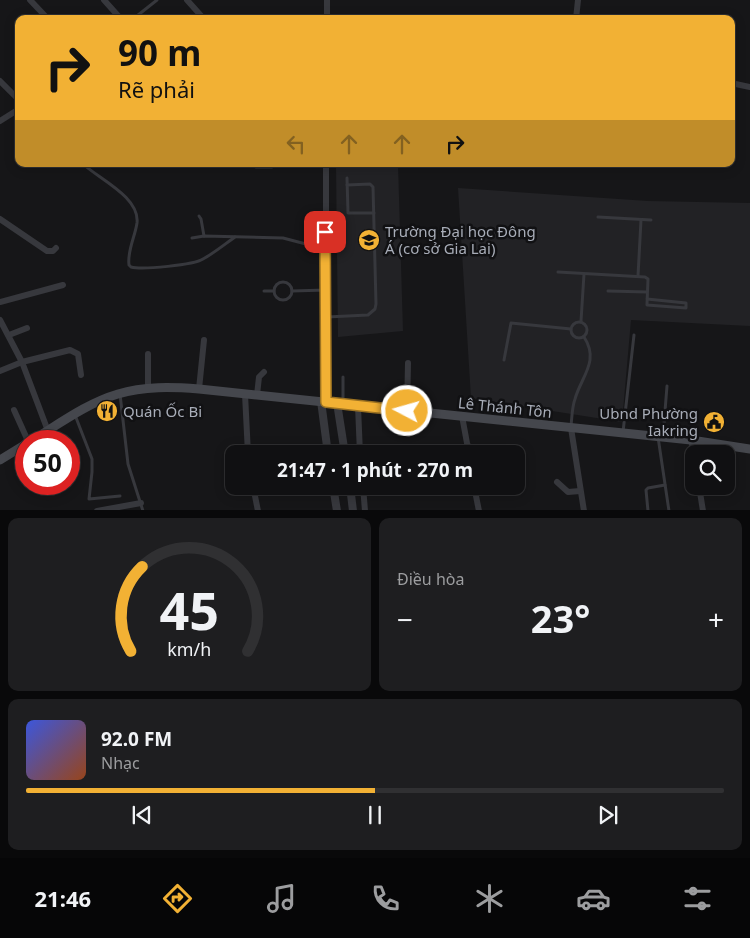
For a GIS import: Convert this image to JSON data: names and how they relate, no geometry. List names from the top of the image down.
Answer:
{
  "streets": {
    "main road": ["Lê Thánh Tôn"]
  },
  "places": {
    "school or university": ["Trường Đại học Đông Á (cơ sở Gia Lai)"],
    "restaurant": ["Quán Ốc Bi"],
    "public building": ["Ubnd Phường Iakring"]
  },
  "page": {
    "turn": ["90 m", "Rẽ phải"],
    "limit": "50",
    "trip": "21:47 · 1 phút · 270 m",
    "tile": "Điều hòa",
    "heat": ["−", "23°", "+"],
    "song": ["92.0 FM", "Nhạc"],
    "tabs": "21:46",
    "gauge": ["45", "km/h"]
  }
}
